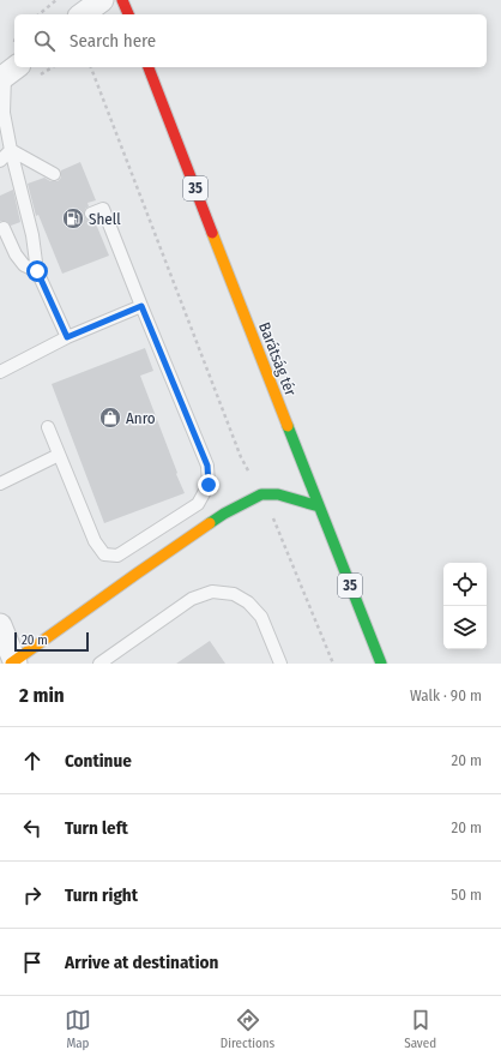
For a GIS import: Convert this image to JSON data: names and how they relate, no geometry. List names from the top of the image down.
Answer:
{
  "streets": {
    "main road": ["35", "Barátság tér"]
  },
  "places": {
    "fuel station": ["Shell"],
    "shop": ["Anro"]
  },
  "scale_bar": "20 m",
  "page": {
    "search": "Search here",
    "scale": "20 m",
    "heading": ["2 min", "Walk · 90 m"],
    "list": [
      ["Continue", "20 m"],
      ["Turn left", "20 m"],
      ["Turn right", "50 m"],
      "Arrive at destination"
    ],
    "nav": ["Map", "Directions", "Saved"]
  }
}
